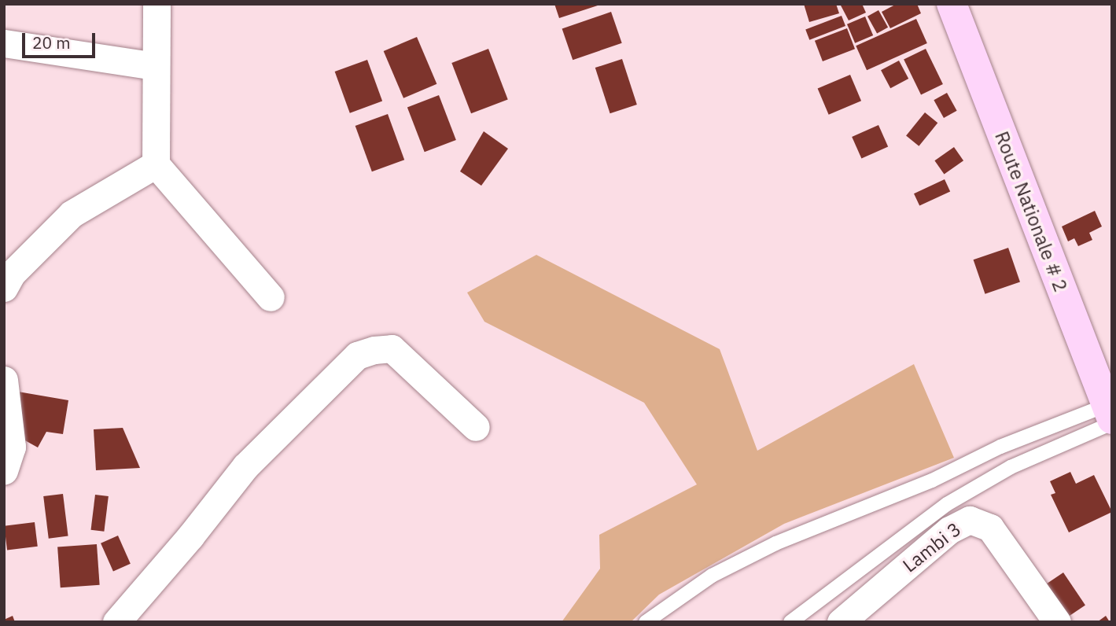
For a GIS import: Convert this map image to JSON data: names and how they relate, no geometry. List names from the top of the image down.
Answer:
{
  "streets": {
    "main road": ["Route Nationale # 2"],
    "street": ["Lambi 3"]
  },
  "scale_bar": "20 m"
}
